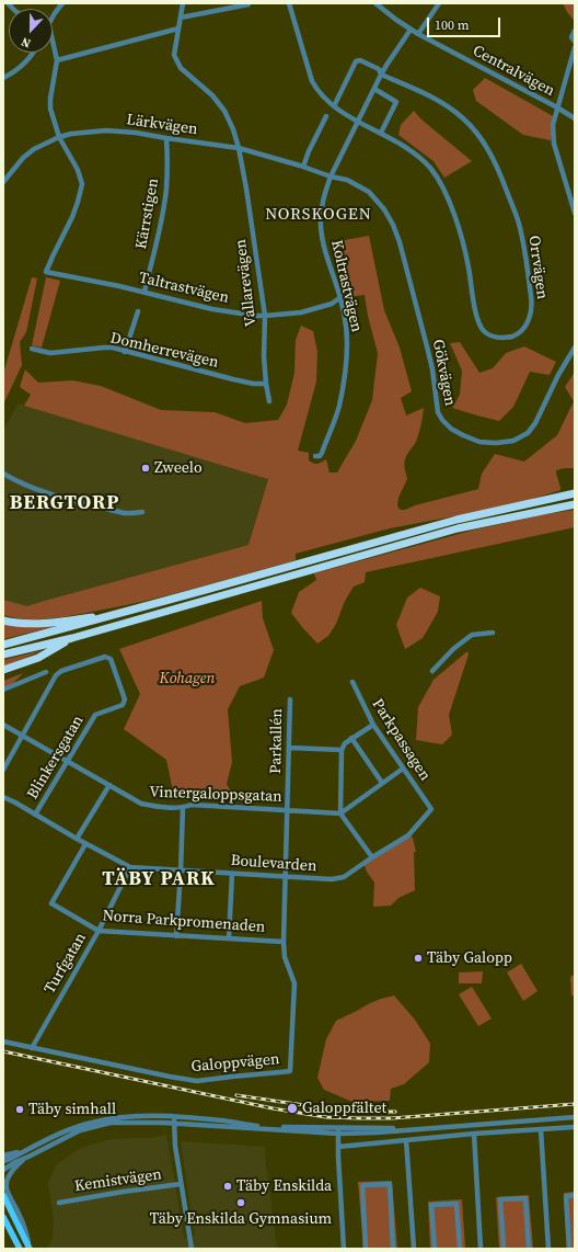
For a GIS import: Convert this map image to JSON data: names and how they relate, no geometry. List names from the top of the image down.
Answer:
{
  "streets": {
    "street": [
      "Centralvägen",
      "Lärkvägen",
      "Kärrstigen",
      "Orrvägen",
      "Vallarevägen",
      "Koltrastvägen",
      "Taltrastvägen",
      "Domherrevägen",
      "Gökvägen",
      "Parkpassagen",
      "Parkallén",
      "Blinkersgatan",
      "Vintergaloppsgatan",
      "Boulevarden",
      "Norra Parkpromenaden",
      "Turfgatan",
      "Galoppvägen",
      "Kemistvägen"
    ]
  },
  "crossings": [
    ["Centralvägen", "Koltrastvägen"],
    ["Lärkvägen", "Kärrstigen"],
    ["Lärkvägen", "Vallarevägen"],
    ["Lärkvägen", "Koltrastvägen"],
    ["Lärkvägen", "Taltrastvägen"],
    ["Lärkvägen", "Gökvägen"],
    ["Kärrstigen", "Taltrastvägen"],
    ["Orrvägen", "Koltrastvägen"],
    ["Vallarevägen", "Taltrastvägen"],
    ["Vallarevägen", "Domherrevägen"],
    ["Koltrastvägen", "Taltrastvägen"],
    ["Koltrastvägen", "Gökvägen"],
    ["Parkpassagen", "Boulevarden"],
    ["Parkallén", "Vintergaloppsgatan"],
    ["Parkallén", "Boulevarden"],
    ["Parkallén", "Norra Parkpromenaden"],
    ["Parkallén", "Galoppvägen"],
    ["Blinkersgatan", "Vintergaloppsgatan"],
    ["Blinkersgatan", "Boulevarden"],
    ["Boulevarden", "Norra Parkpromenaden"],
    ["Boulevarden", "Turfgatan"],
    ["Norra Parkpromenaden", "Turfgatan"],
    ["Norra Parkpromenaden", "Galoppvägen"],
    ["Turfgatan", "Galoppvägen"]
  ],
  "districts": ["NORSKOGEN", "BERGTORP", "TÄBY PARK"],
  "parks": ["Kohagen"],
  "places": [
    "Zweelo",
    "Täby Galopp",
    "Galoppfältet",
    "Täby simhall",
    "Täby Enskilda",
    "Täby Enskilda Gymnasium"
  ],
  "scale_bar": "100 m",
  "north": "bottom"
}
